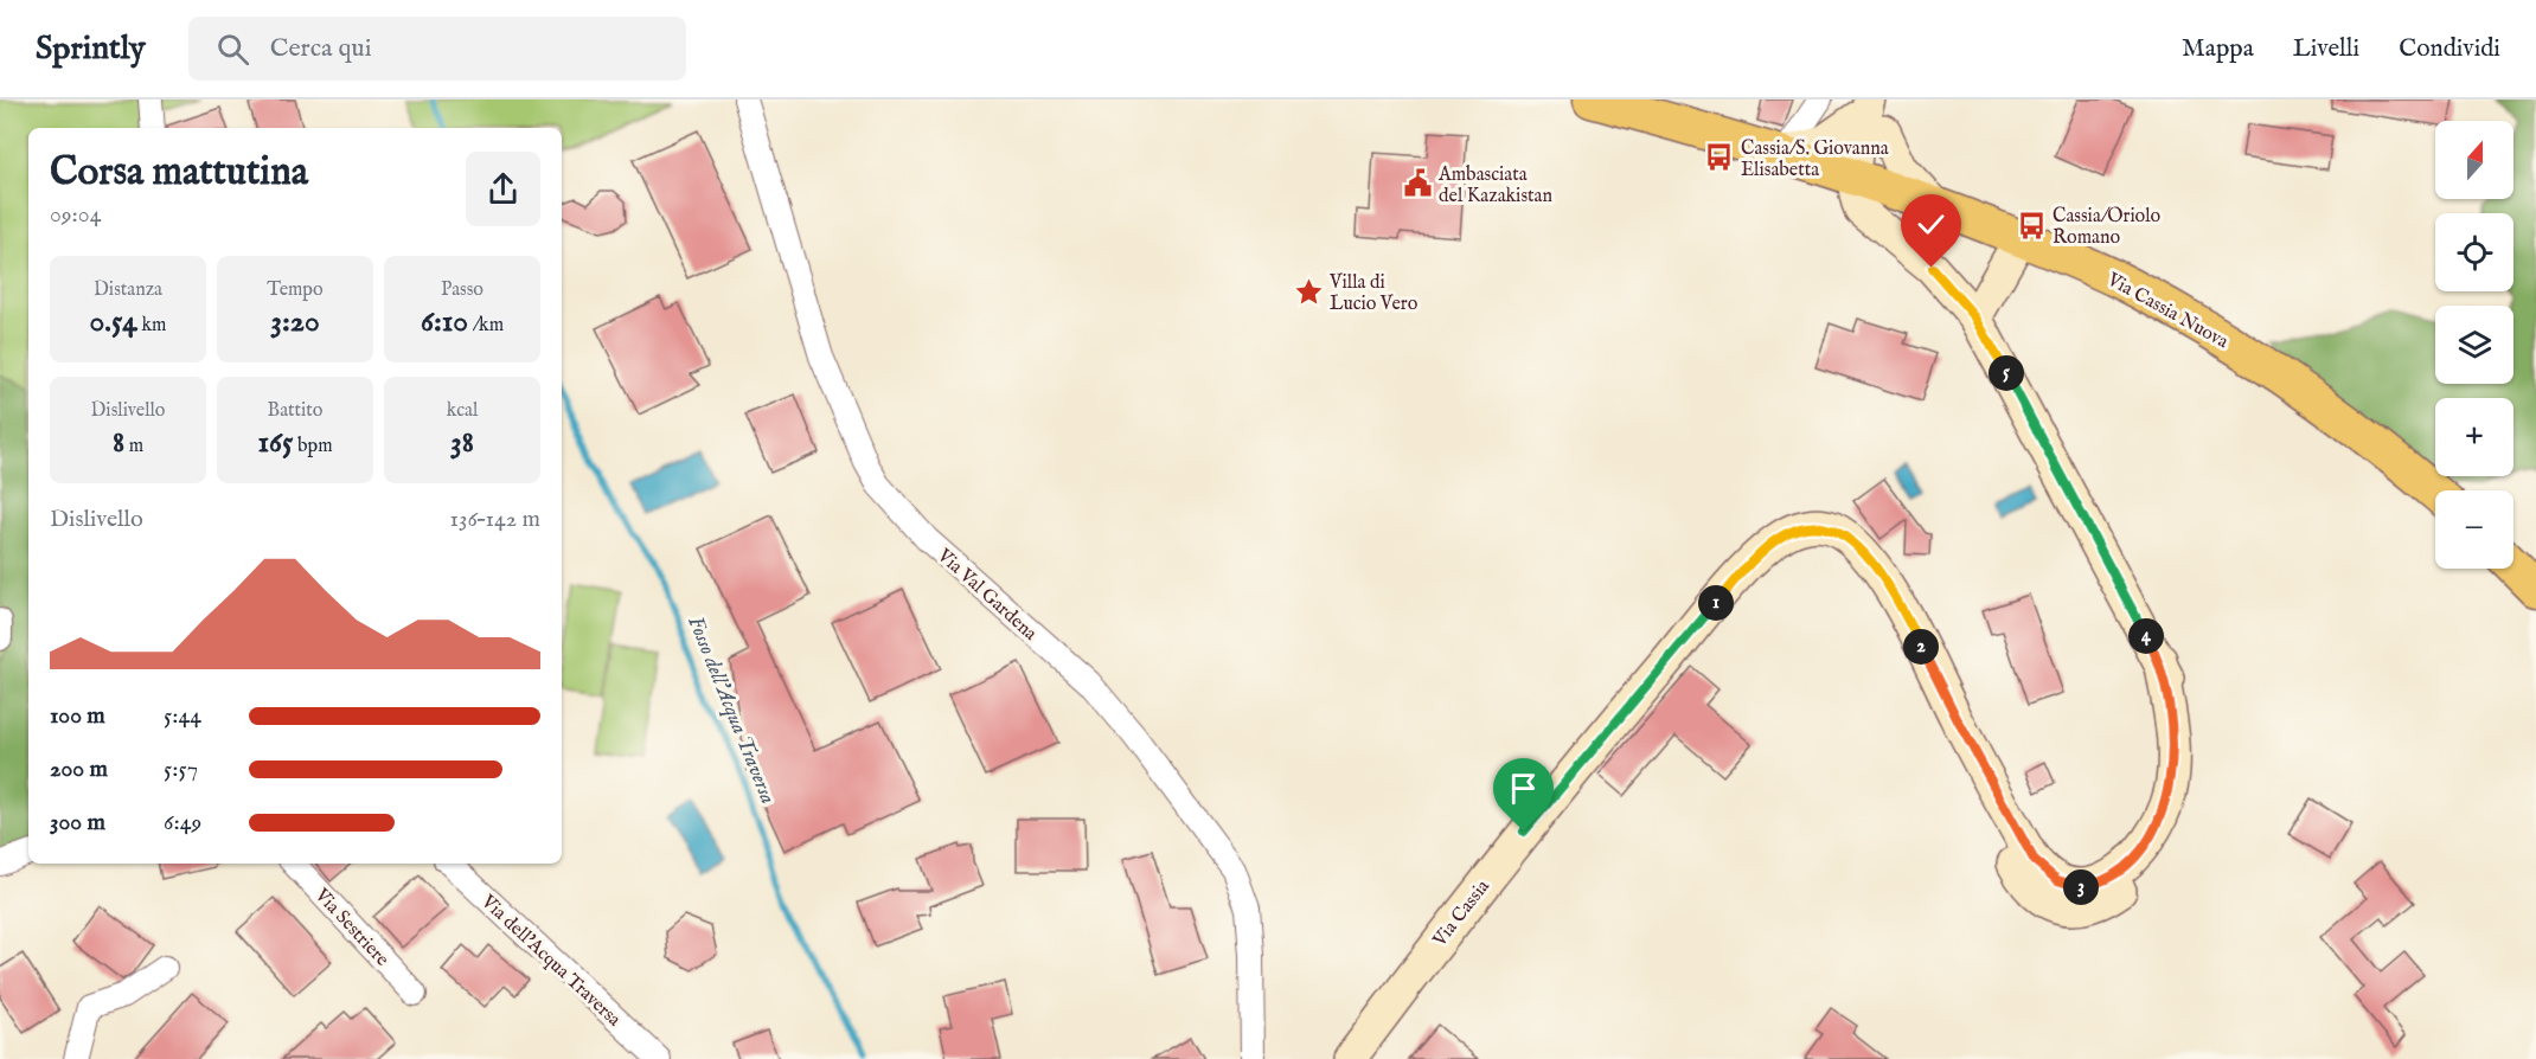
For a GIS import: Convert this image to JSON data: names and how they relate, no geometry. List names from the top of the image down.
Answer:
{
  "streets": {
    "main road": ["Via Cassia Nuova"],
    "street": [
      "Via Val Gardena",
      "Via Cassia",
      "Via Sestriere",
      "Via dell'Acqua Traversa"
    ]
  },
  "crossings": [
    ["Via Cassia Nuova", "Via Cassia"]
  ],
  "water": ["Fosso dell'Acqua Traversa"],
  "places": {
    "bus stop": ["Cassia/S. Giovanna Elisabetta", "Cassia/Oriolo Romano"],
    "public building": ["Ambasciata del Kazakistan"],
    "place": ["Villa di Lucio Vero"]
  },
  "north": "top",
  "page": {
    "header": "Sprintly",
    "search": "Cerca qui",
    "nav": ["Mappa", "Livelli", "Condividi"],
    "map_buttons": ["+", "−"],
    "heading": ["Corsa mattutina", "09:04"],
    "stats": [
      ["Distanza", "0.54 km"],
      ["Tempo", "3:20"],
      ["Passo", "6:10 /km"],
      ["Dislivello", "8 m"],
      ["Battito", "165 bpm"],
      ["kcal", "38"]
    ],
    "pins": [
      "5",
      "1",
      "4",
      "2",
      "3"
    ],
    "chart": ["Dislivello", "136–142 m"],
    "list": [
      {
        "name": "100 m",
        "note": "5:44"
      },
      {
        "name": "200 m",
        "note": "5:57"
      },
      {
        "name": "300 m",
        "note": "6:49"
      }
    ]
  }
}
